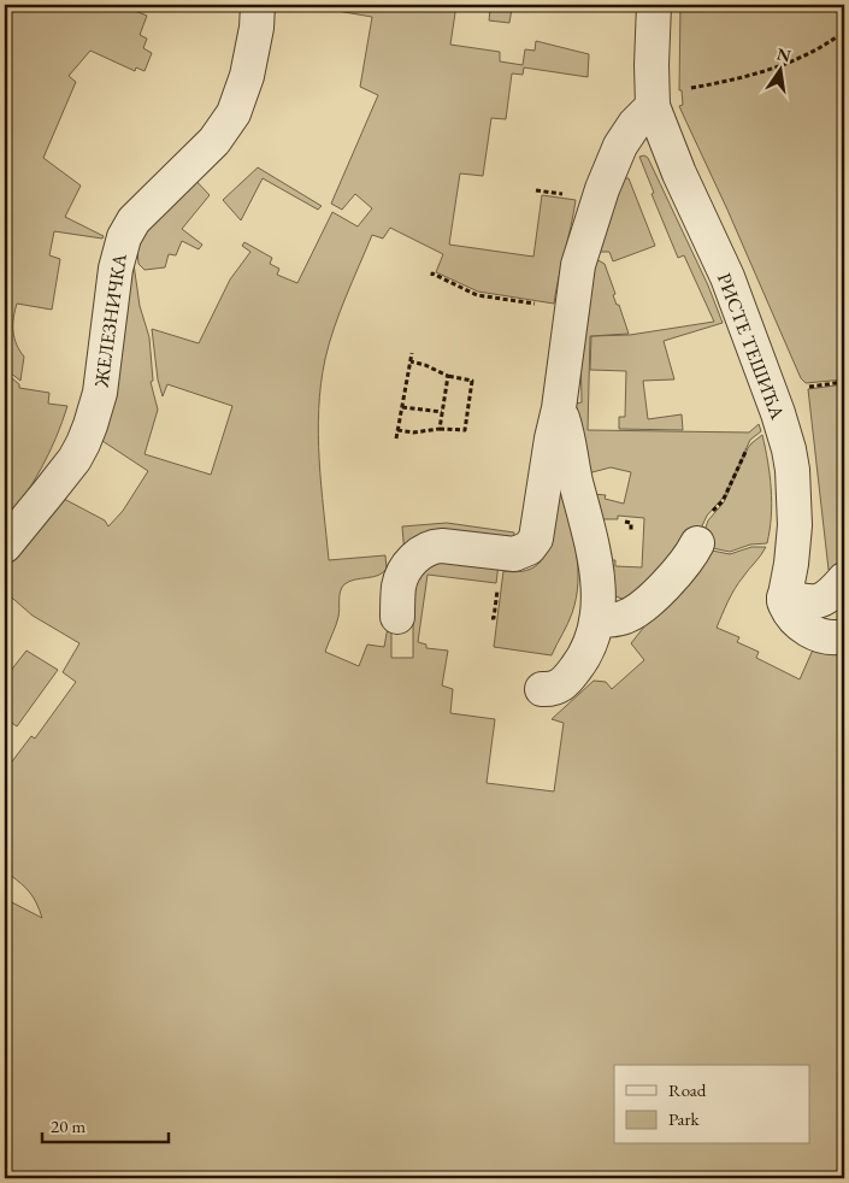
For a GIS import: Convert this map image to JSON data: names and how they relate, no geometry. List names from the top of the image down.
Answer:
{
  "streets": {
    "street": ["ЖЕЛЕЗНИЧКА", "РИСТЕ ТЕШИЋА"]
  },
  "legend": ["Road", "Park"],
  "scale_bar": "20 m",
  "north": "top"
}
